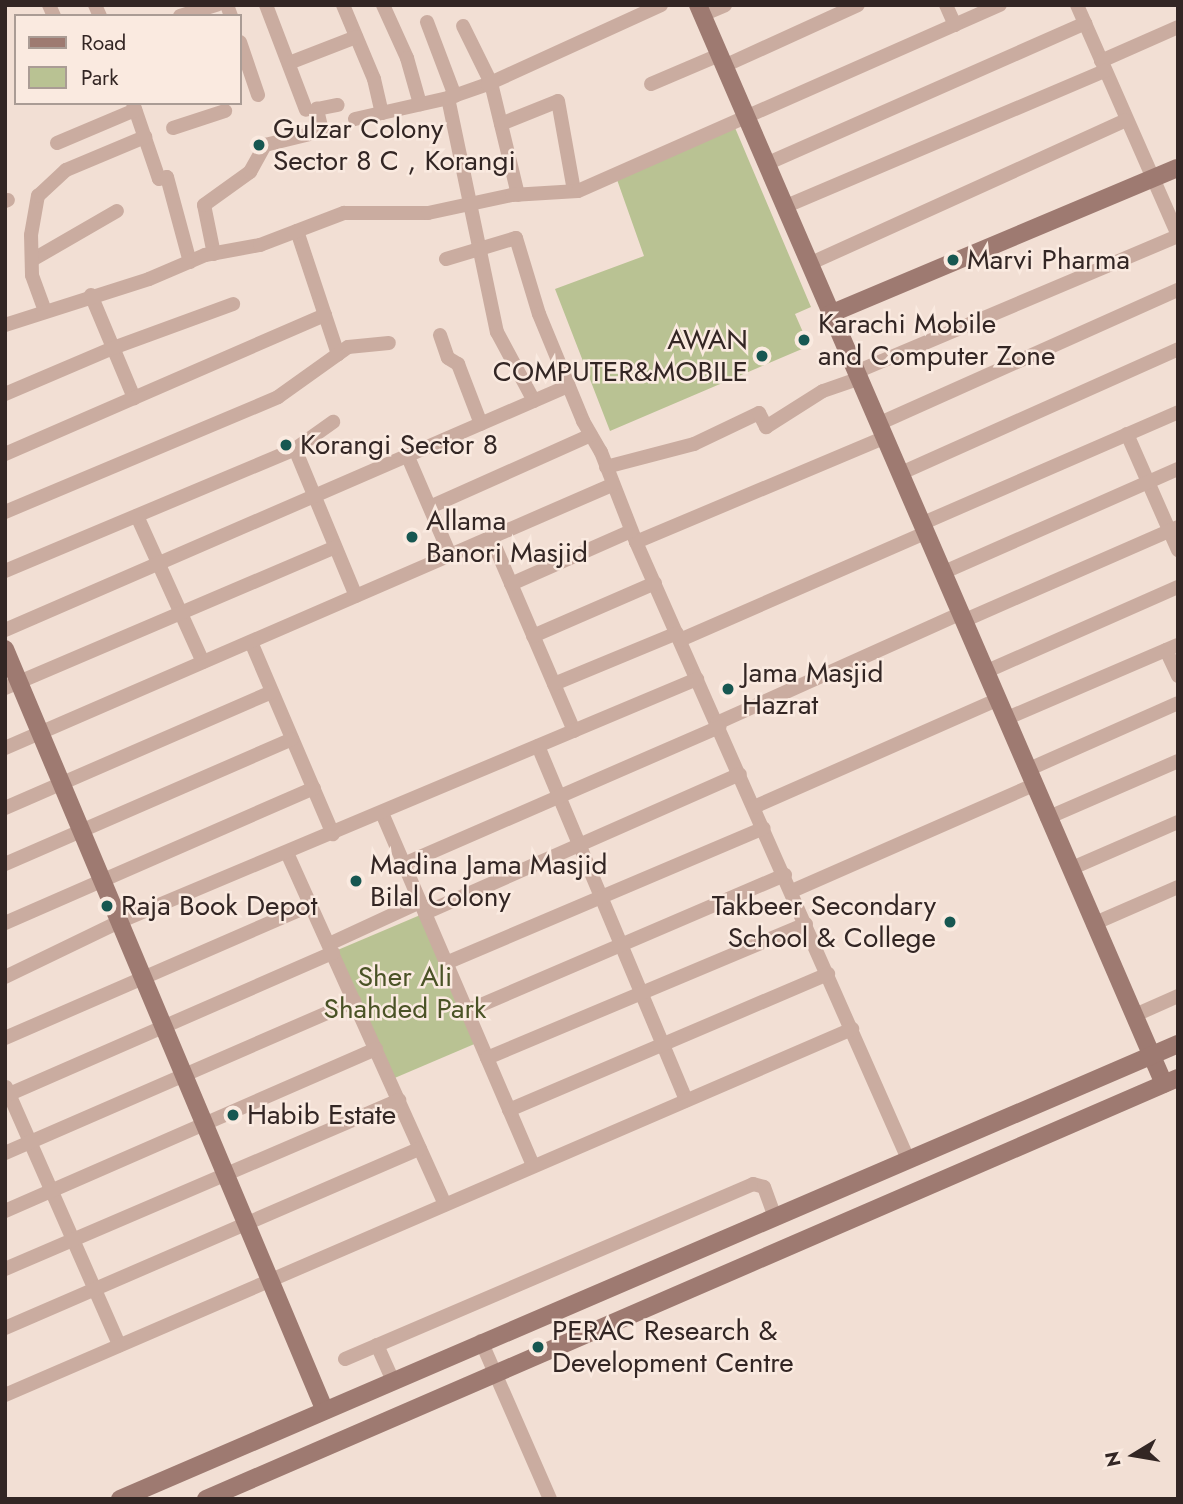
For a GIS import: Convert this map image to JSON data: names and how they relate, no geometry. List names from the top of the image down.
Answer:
{
  "parks": ["Sher Ali Shahded Park"],
  "places": [
    "Gulzar Colony Sector 8 C , Korangi",
    "Marvi Pharma",
    "Karachi Mobile and Computer Zone",
    "AWAN COMPUTER&MOBILE",
    "Korangi Sector 8",
    "Allama Banori Masjid",
    "Jama Masjid Hazrat",
    "Madina Jama Masjid Bilal Colony",
    "Raja Book Depot",
    "Takbeer Secondary School & College",
    "Habib Estate",
    "PERAC Research & Development Centre"
  ],
  "legend": ["Road", "Park"],
  "north": "left"
}
